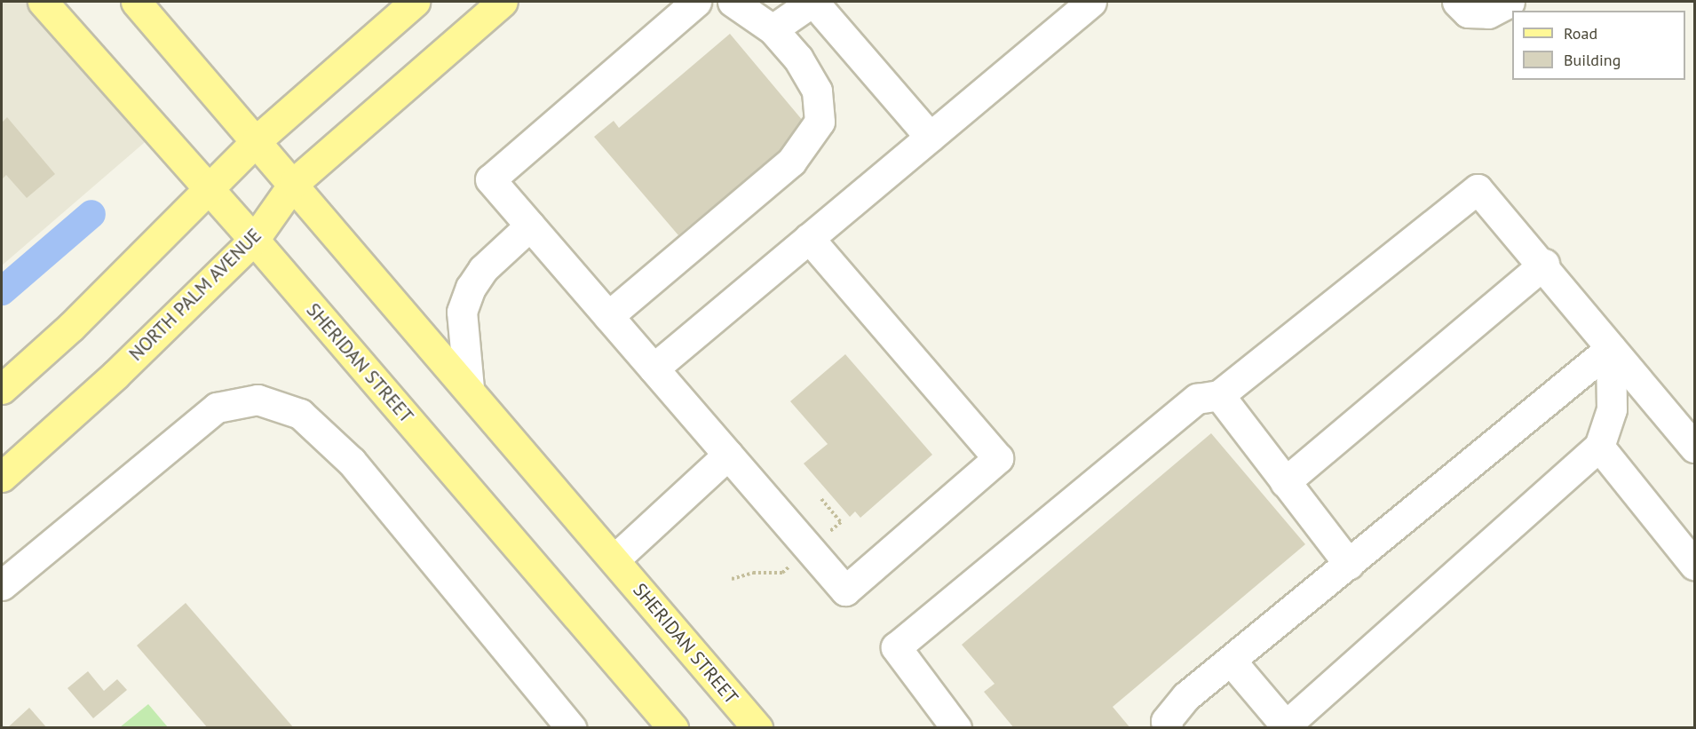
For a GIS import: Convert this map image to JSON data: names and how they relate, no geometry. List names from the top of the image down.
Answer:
{
  "streets": {
    "main road": ["NORTH PALM AVENUE", "SHERIDAN STREET"]
  },
  "crossings": [
    ["NORTH PALM AVENUE", "SHERIDAN STREET"]
  ],
  "legend": ["Road", "Building"]
}
